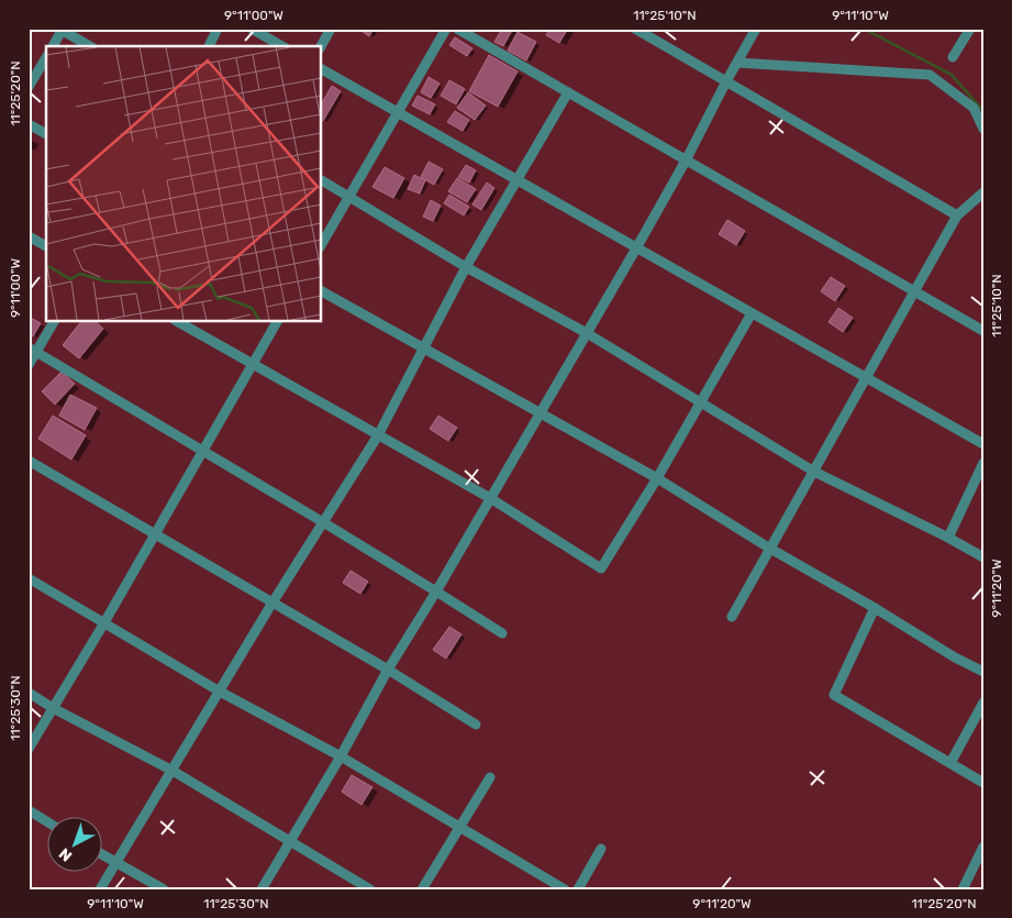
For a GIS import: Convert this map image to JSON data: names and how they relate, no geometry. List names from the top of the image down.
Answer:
{
  "north": "bottom left",
  "coordinates": [
    "9°11'00\"W",
    "11°25'10\"N",
    "9°11'10\"W",
    "11°25'20\"N",
    "9°11'20\"W",
    "11°25'30\"N"
  ]
}
